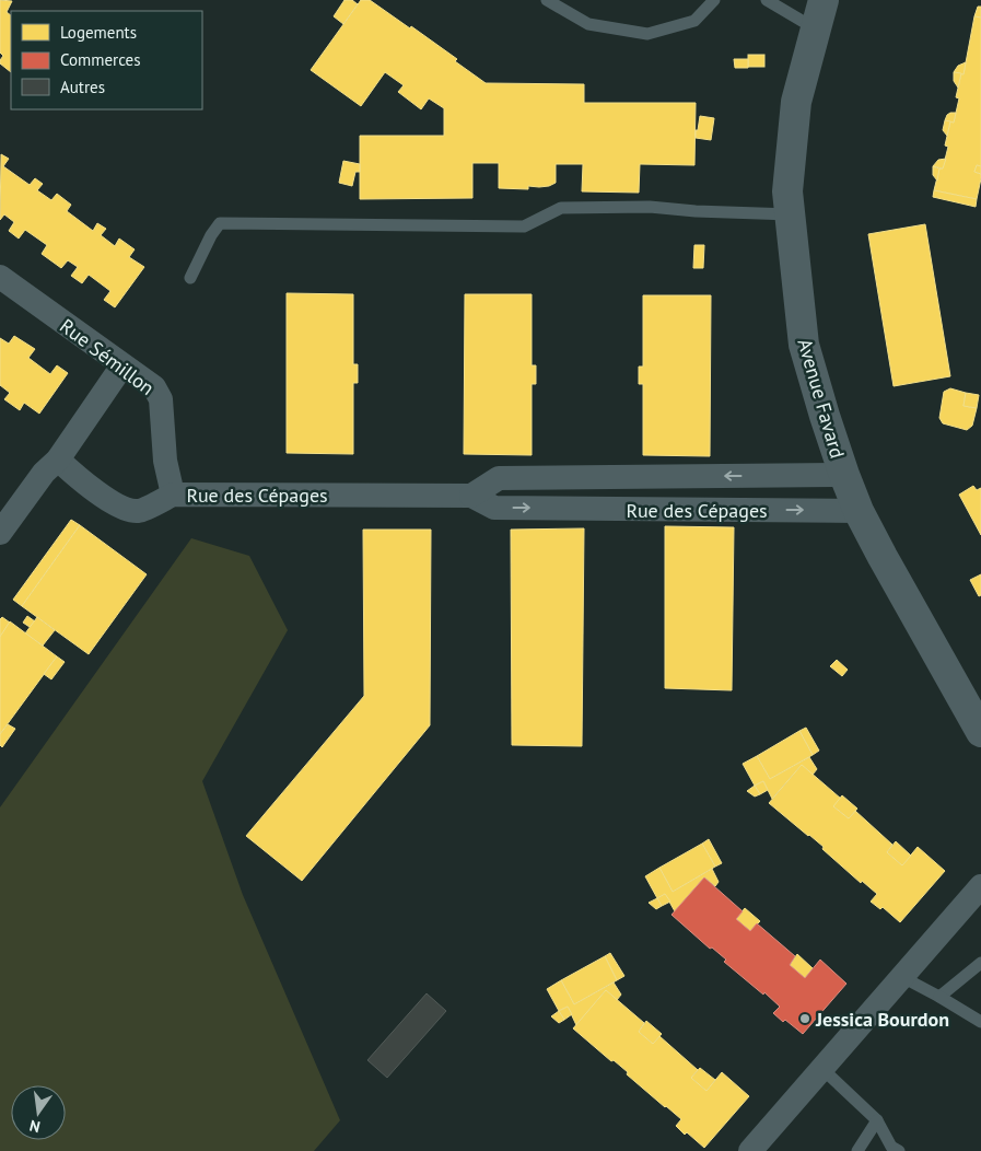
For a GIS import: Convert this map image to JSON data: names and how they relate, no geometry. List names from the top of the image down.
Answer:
{
  "streets": {
    "street": ["Rue Sémillon", "Avenue Favard", "Rue des Cépages"]
  },
  "crossings": [
    ["Rue Sémillon", "Rue des Cépages"],
    ["Avenue Favard", "Rue des Cépages"]
  ],
  "places": ["Jessica Bourdon"],
  "legend": ["Logements", "Commerces", "Autres"],
  "north": "bottom"
}
